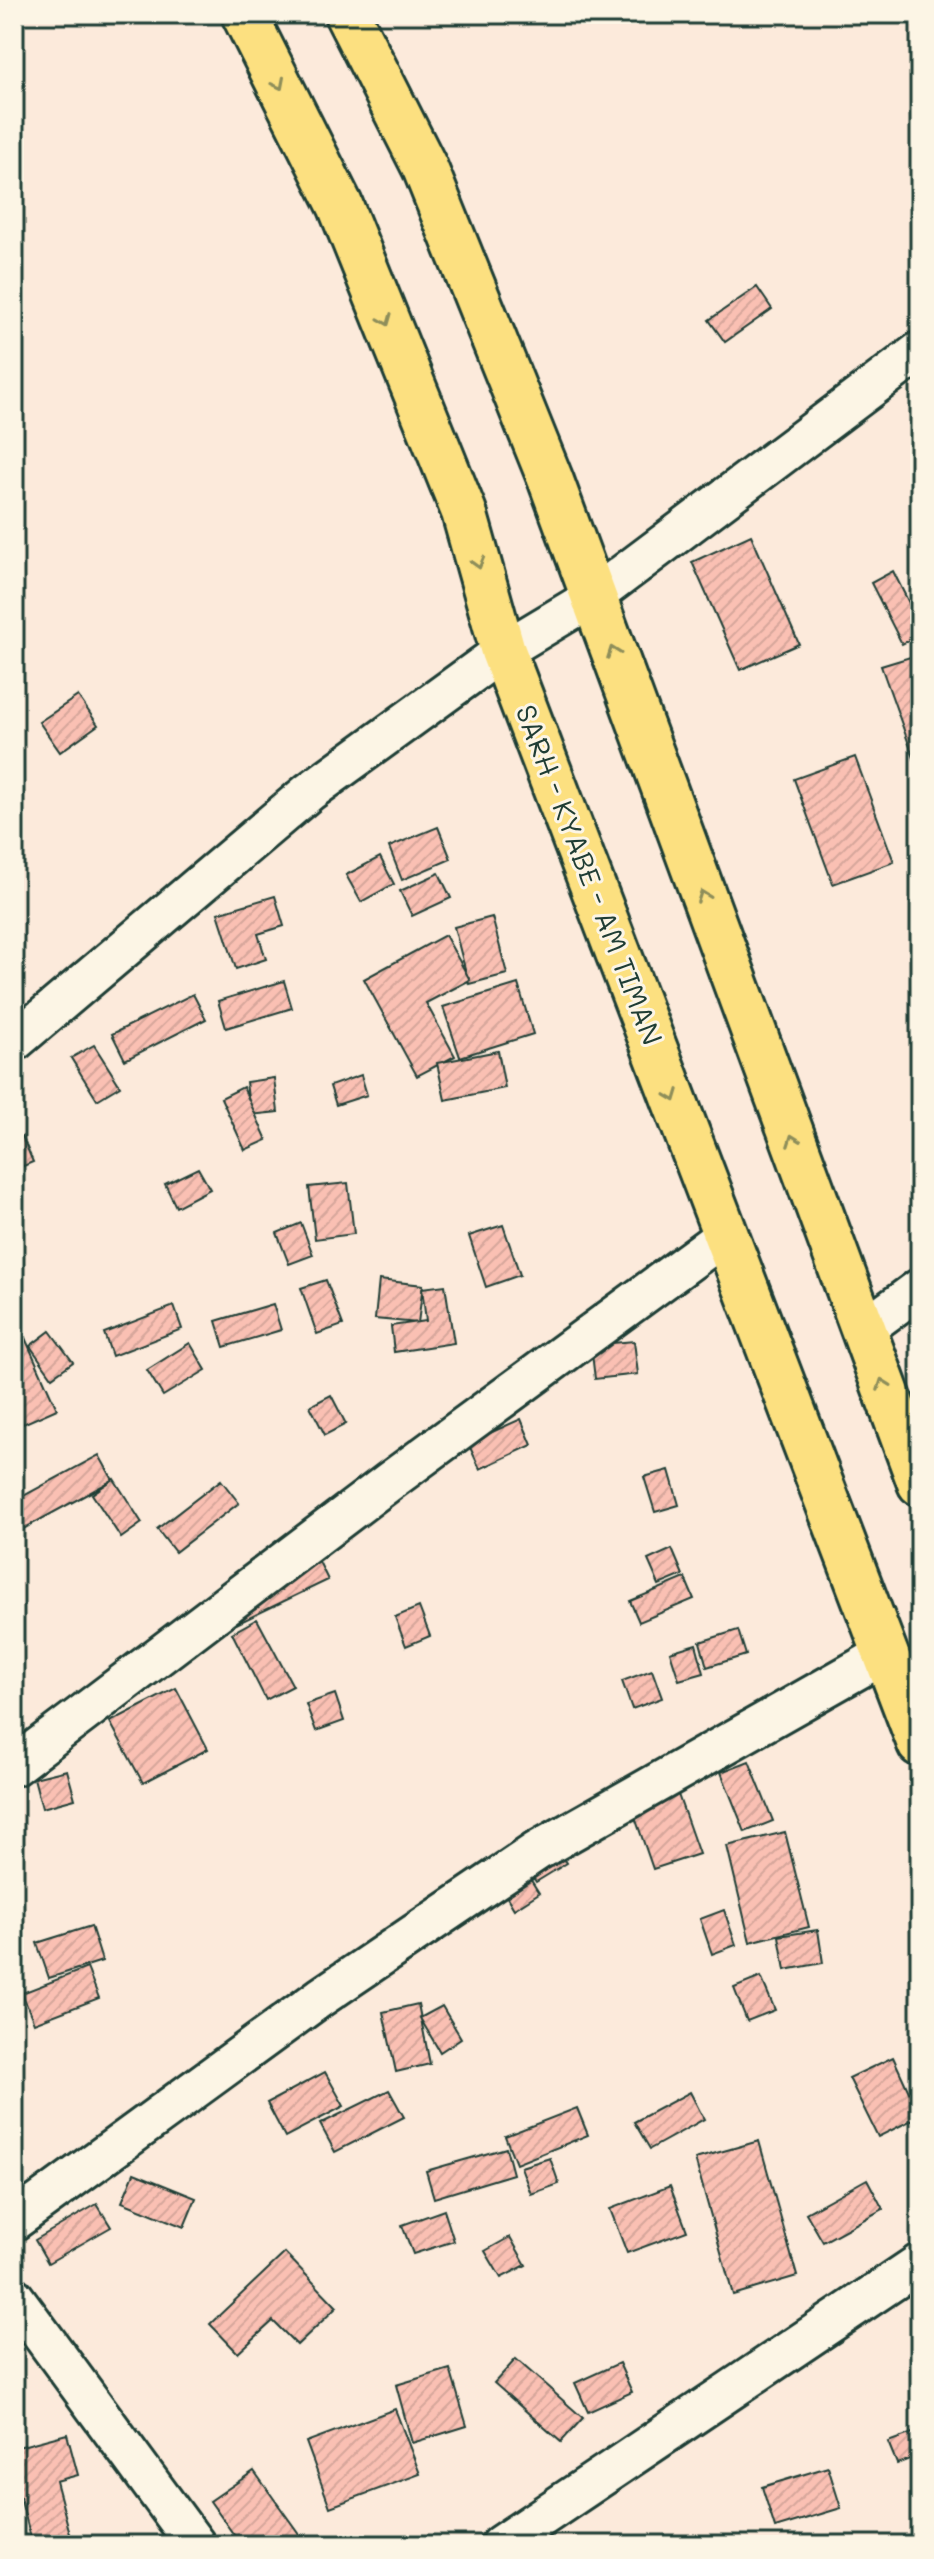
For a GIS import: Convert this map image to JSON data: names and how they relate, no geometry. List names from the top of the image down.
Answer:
{
  "streets": {
    "highway": ["SARH - KYABE - AM TIMAN"]
  }
}
